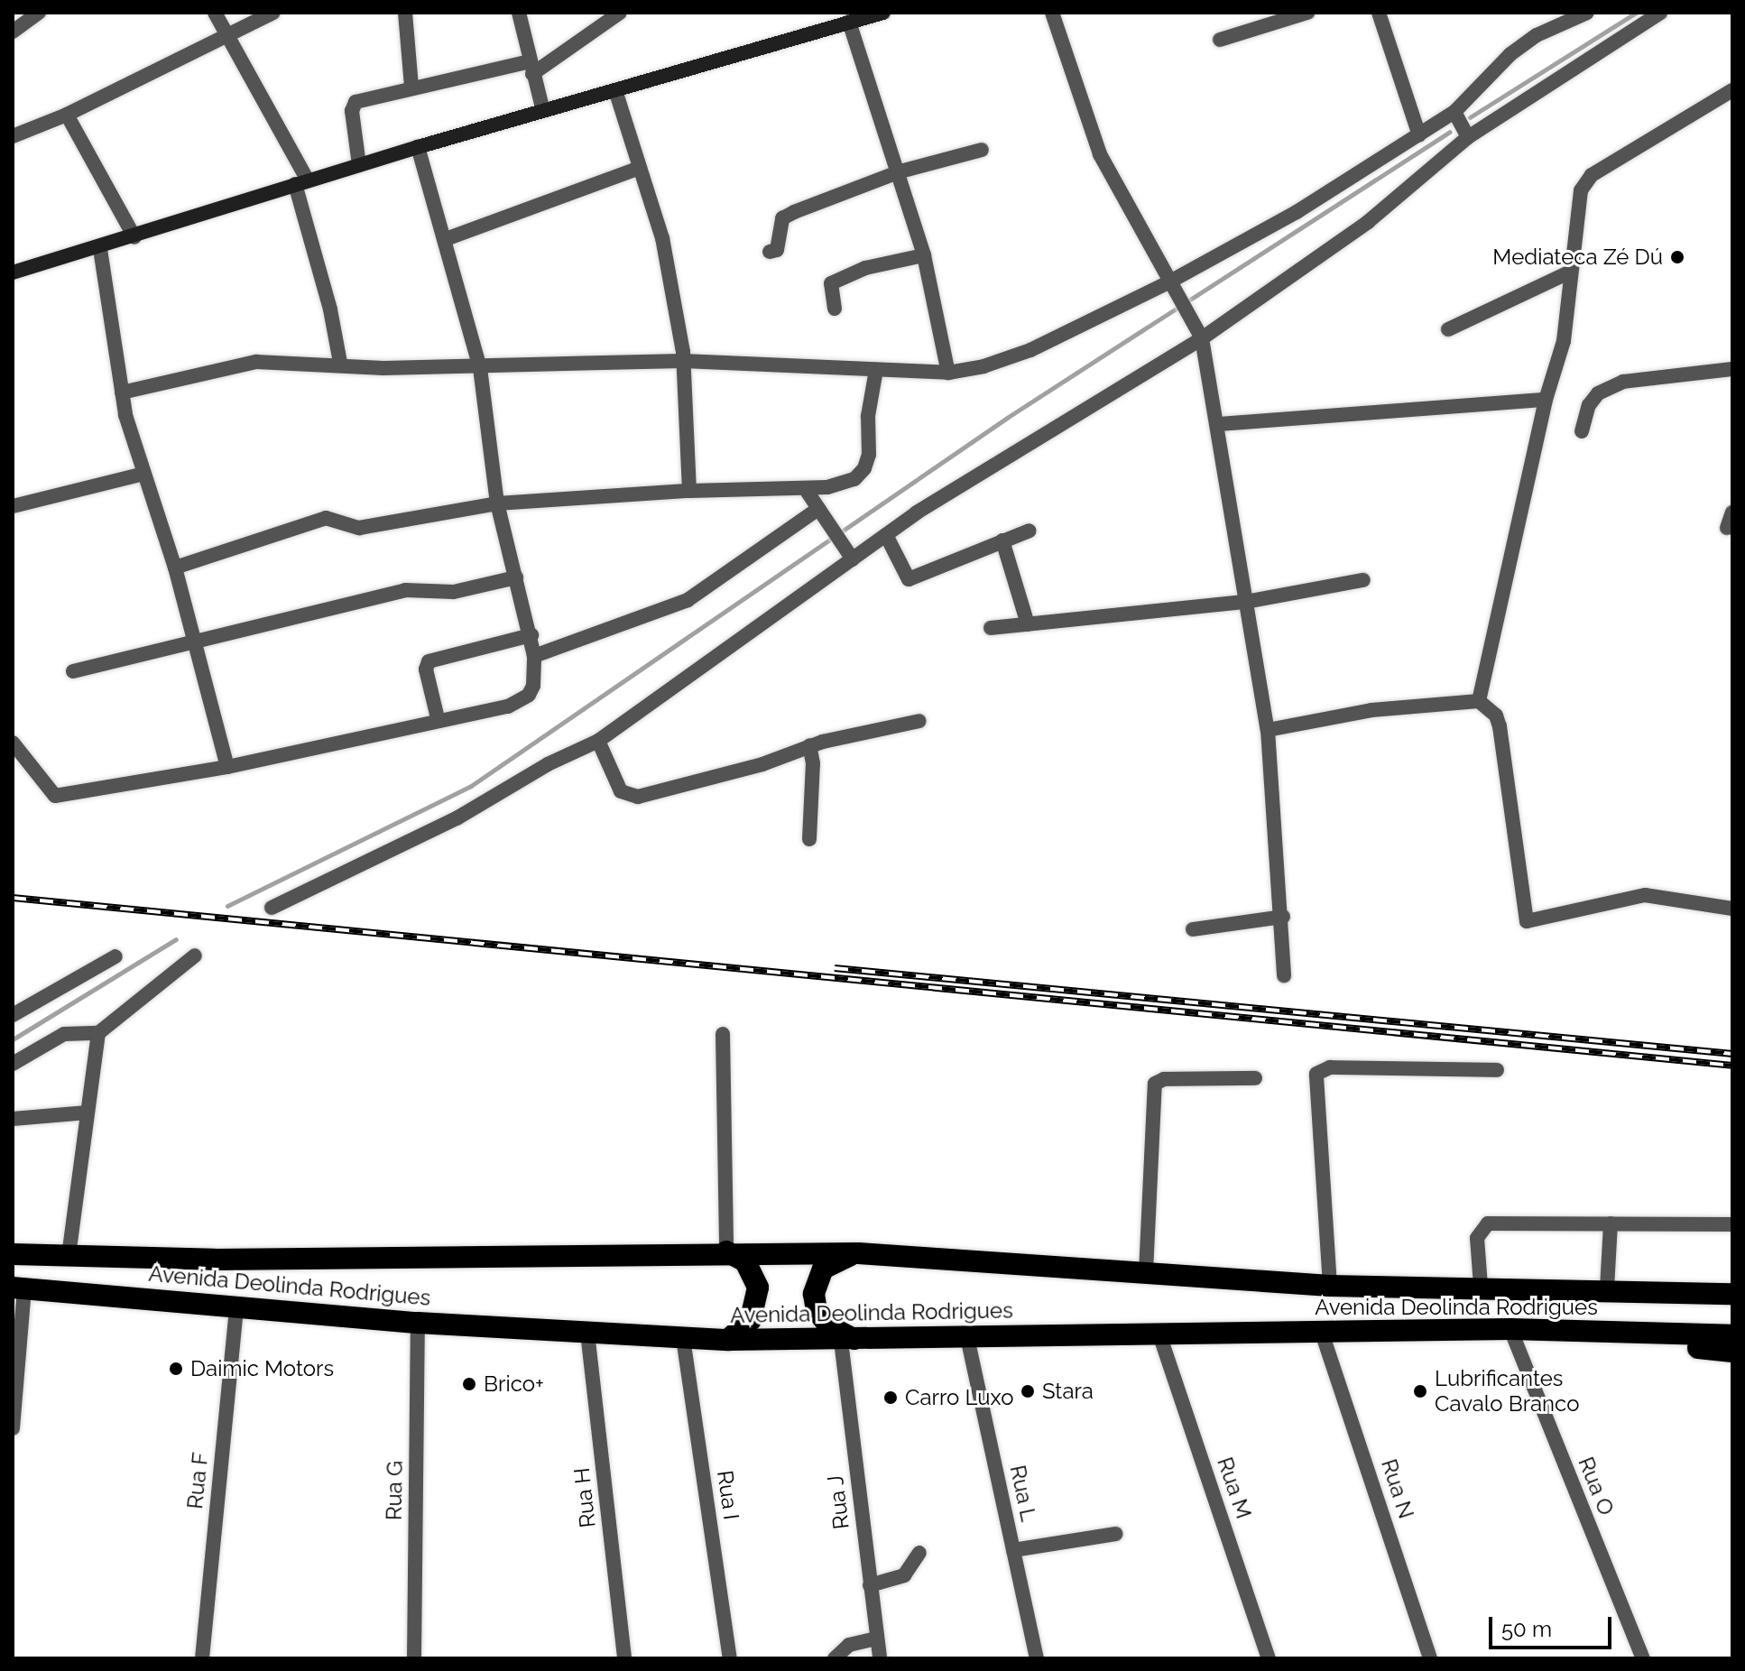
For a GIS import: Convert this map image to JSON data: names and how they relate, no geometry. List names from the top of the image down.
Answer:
{
  "streets": {
    "highway": ["Avenida Deolinda Rodrigues"],
    "street": [
      "Rua F",
      "Rua O",
      "Rua M",
      "Rua N",
      "Rua G",
      "Rua L",
      "Rua I",
      "Rua H",
      "Rua J"
    ]
  },
  "crossings": [
    ["Avenida Deolinda Rodrigues", "Rua F"],
    ["Avenida Deolinda Rodrigues", "Rua O"],
    ["Avenida Deolinda Rodrigues", "Rua M"],
    ["Avenida Deolinda Rodrigues", "Rua N"],
    ["Avenida Deolinda Rodrigues", "Rua G"],
    ["Avenida Deolinda Rodrigues", "Rua L"],
    ["Avenida Deolinda Rodrigues", "Rua I"],
    ["Avenida Deolinda Rodrigues", "Rua H"],
    ["Avenida Deolinda Rodrigues", "Rua J"]
  ],
  "places": [
    "Mediateca Zé Dú",
    "Daimic Motors",
    "Brico+",
    "Stara",
    "Lubrificantes Cavalo Branco",
    "Carro Luxo"
  ],
  "scale_bar": "50 m"
}
